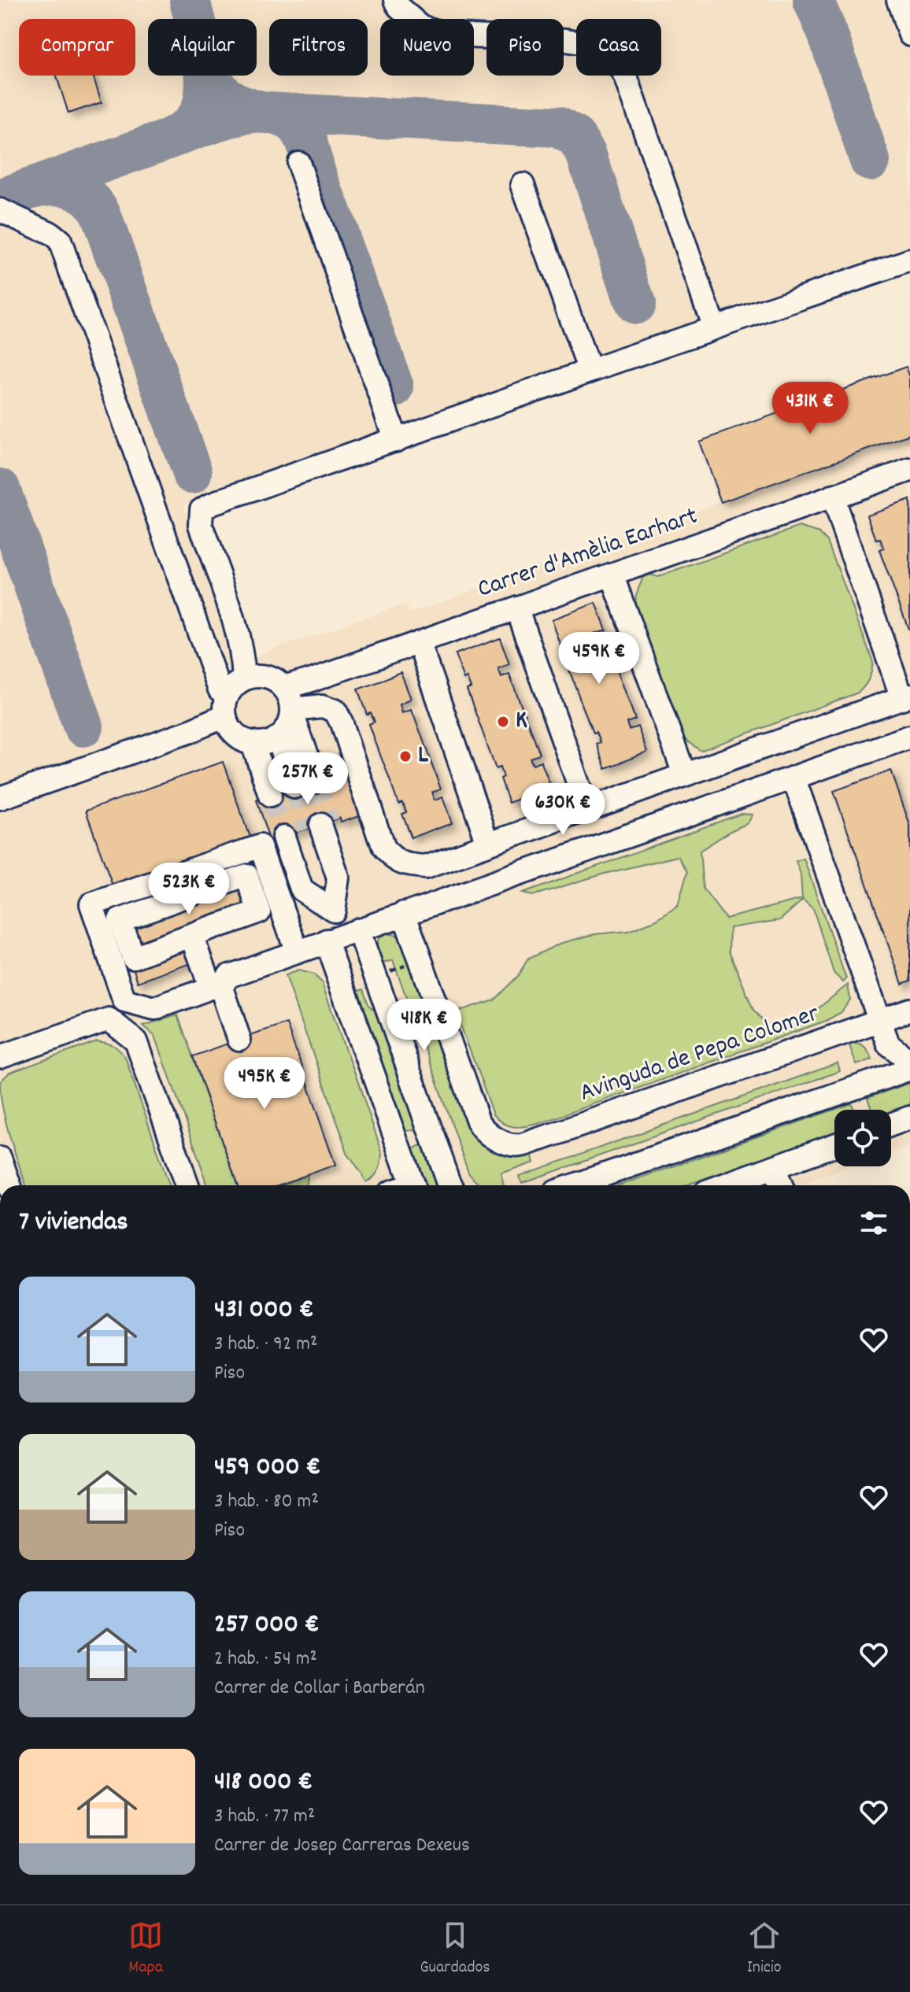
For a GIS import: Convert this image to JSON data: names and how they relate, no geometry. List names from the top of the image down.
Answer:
{
  "streets": {
    "street": ["Carrer d'Amèlia Earhart", "Avinguda de Pepa Colomer"]
  },
  "places": ["K", "L"],
  "page": {
    "chip": [
      "Comprar",
      "Alquilar",
      "Filtros",
      "Nuevo",
      "Piso",
      "Casa"
    ],
    "price": [
      "431K €",
      "459K €",
      "257K €",
      "630K €",
      "523K €",
      "418K €",
      "495K €"
    ],
    "heading": "7 viviendas",
    "list": [
      {
        "name": "431 000 €",
        "note": "3 hab. · 92 m² · Piso"
      },
      {
        "name": "459 000 €",
        "note": "3 hab. · 80 m² · Piso"
      },
      {
        "name": "257 000 €",
        "note": "2 hab. · 54 m² · Carrer de Collar i Barberán"
      },
      {
        "name": "418 000 €",
        "note": "3 hab. · 77 m² · Carrer de Josep Carreras Dexeus"
      }
    ],
    "tabs": ["Mapa", "Guardados", "Inicio"]
  }
}
